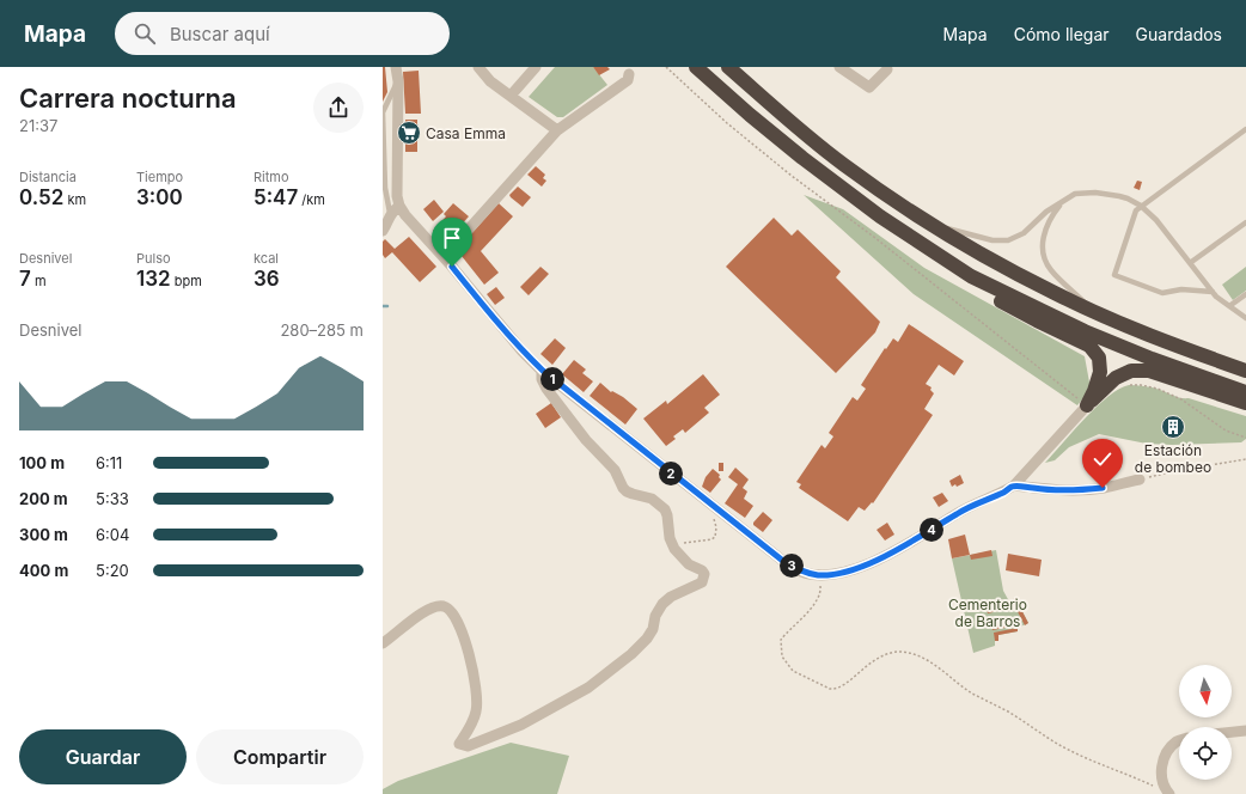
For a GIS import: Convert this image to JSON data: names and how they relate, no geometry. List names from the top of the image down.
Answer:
{
  "parks": ["Cementerio de Barros"],
  "places": {
    "supermarket": ["Casa Emma"],
    "building": ["Estación de bombeo"]
  },
  "north": "bottom",
  "page": {
    "header": "Mapa",
    "search": "Buscar aquí",
    "nav": ["Mapa", "Cómo llegar", "Guardados"],
    "heading": ["Carrera nocturna", "21:37"],
    "stats": [
      ["Distancia", "0.52 km"],
      ["Tiempo", "3:00"],
      ["Ritmo", "5:47 /km"],
      ["Desnivel", "7 m"],
      ["Pulso", "132 bpm"],
      ["kcal", "36"]
    ],
    "chart": ["Desnivel", "280–285 m"],
    "pins": [
      "1",
      "2",
      "4",
      "3"
    ],
    "list": [
      {
        "name": "100 m",
        "note": "6:11"
      },
      {
        "name": "200 m",
        "note": "5:33"
      },
      {
        "name": "300 m",
        "note": "6:04"
      },
      {
        "name": "400 m",
        "note": "5:20"
      }
    ],
    "buttons": ["Guardar", "Compartir"]
  }
}
